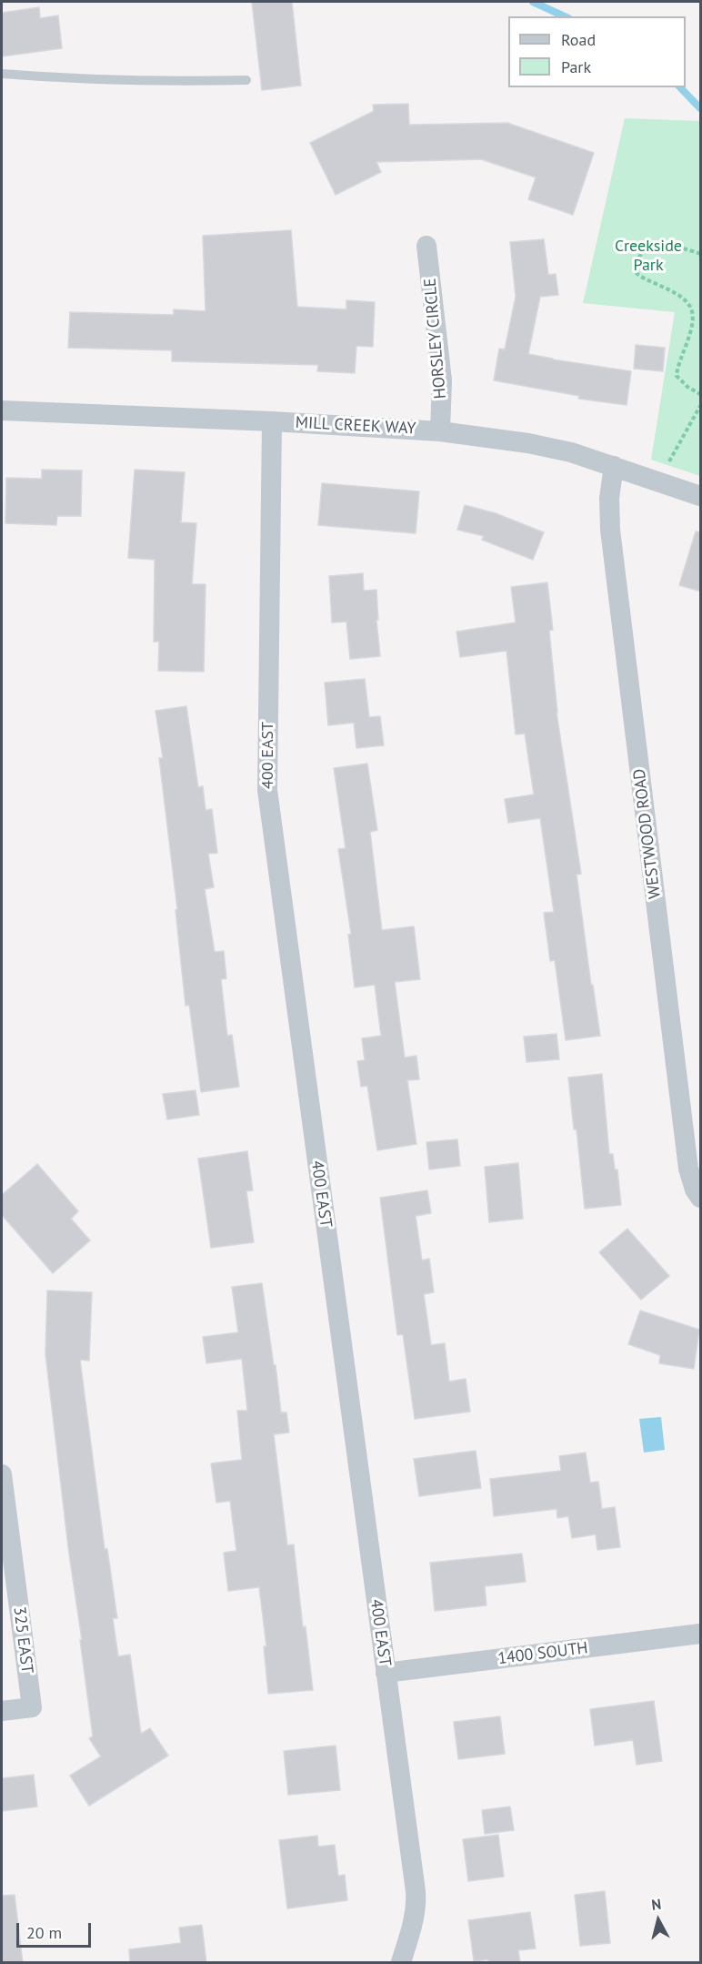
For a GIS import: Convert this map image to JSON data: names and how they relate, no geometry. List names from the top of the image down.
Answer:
{
  "streets": {
    "street": [
      "HORSLEY CIRCLE",
      "MILL CREEK WAY",
      "400 EAST",
      "WESTWOOD ROAD",
      "325 EAST",
      "1400 SOUTH"
    ]
  },
  "crossings": [
    ["HORSLEY CIRCLE", "MILL CREEK WAY"],
    ["MILL CREEK WAY", "400 EAST"],
    ["MILL CREEK WAY", "WESTWOOD ROAD"],
    ["400 EAST", "1400 SOUTH"]
  ],
  "parks": ["Creekside Park"],
  "legend": ["Road", "Park"],
  "scale_bar": "20 m",
  "north": "top"
}
